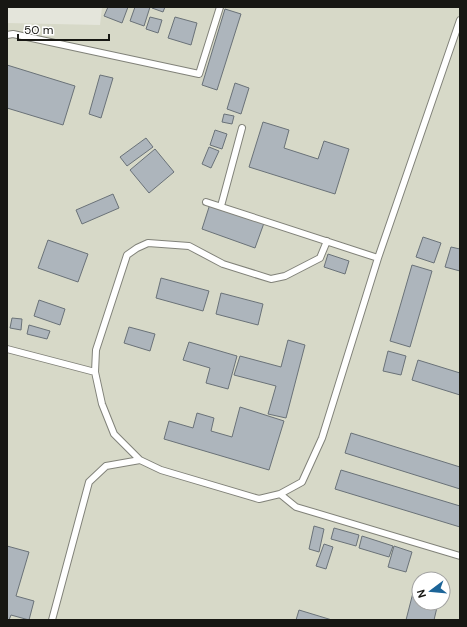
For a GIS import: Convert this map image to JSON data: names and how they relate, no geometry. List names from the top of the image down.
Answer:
{
  "scale_bar": "50 m",
  "north": "left"
}
